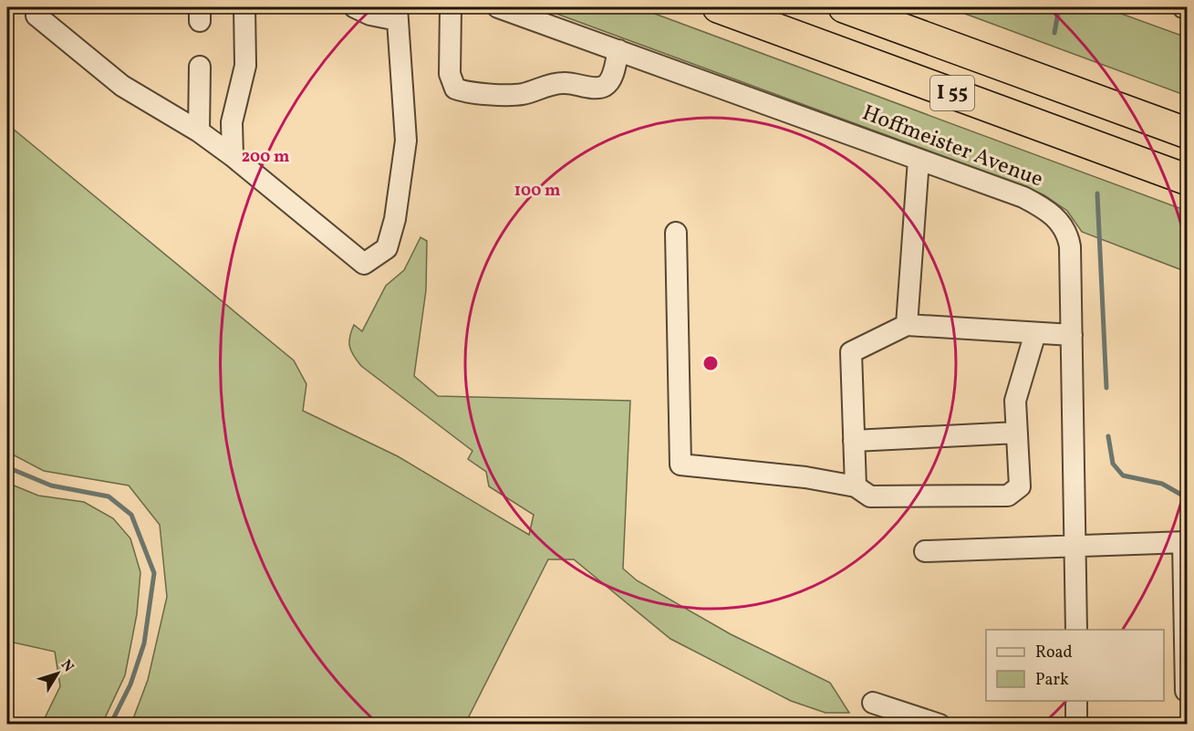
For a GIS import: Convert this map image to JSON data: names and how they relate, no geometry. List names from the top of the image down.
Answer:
{
  "streets": {
    "highway": ["I 55"],
    "street": ["Hoffmeister Avenue"]
  },
  "legend": ["Road", "Park"],
  "north": "top right",
  "rings": ["200 m", "100 m"]
}
